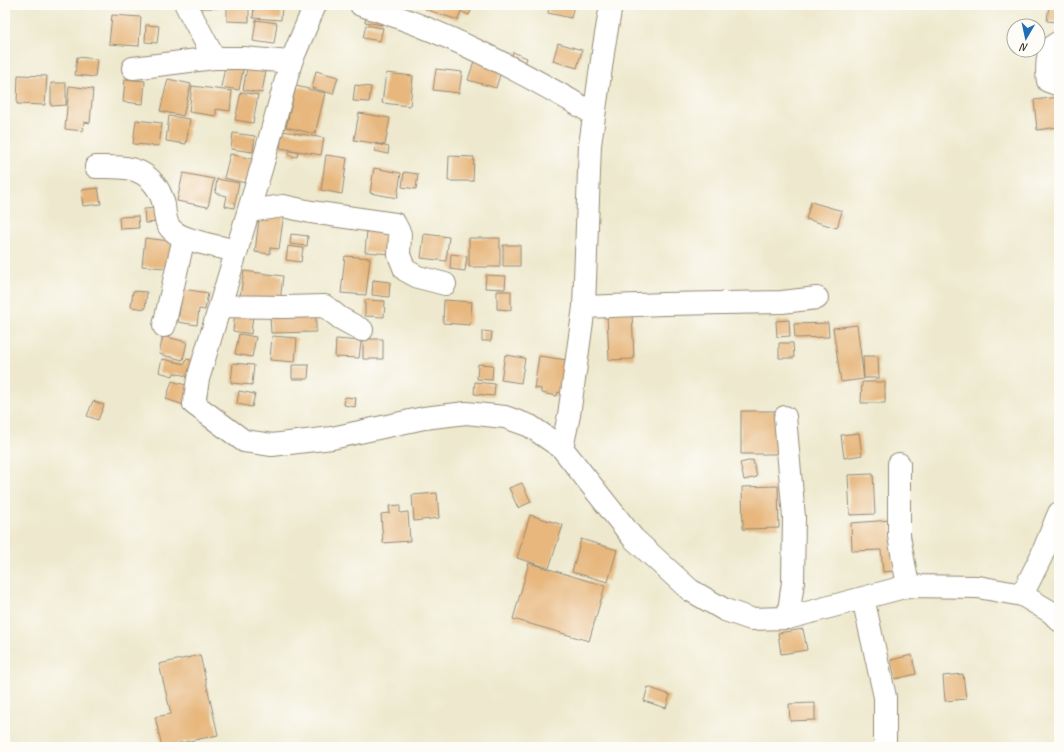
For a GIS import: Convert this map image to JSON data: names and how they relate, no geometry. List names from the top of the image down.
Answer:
{
  "north": "bottom"
}
